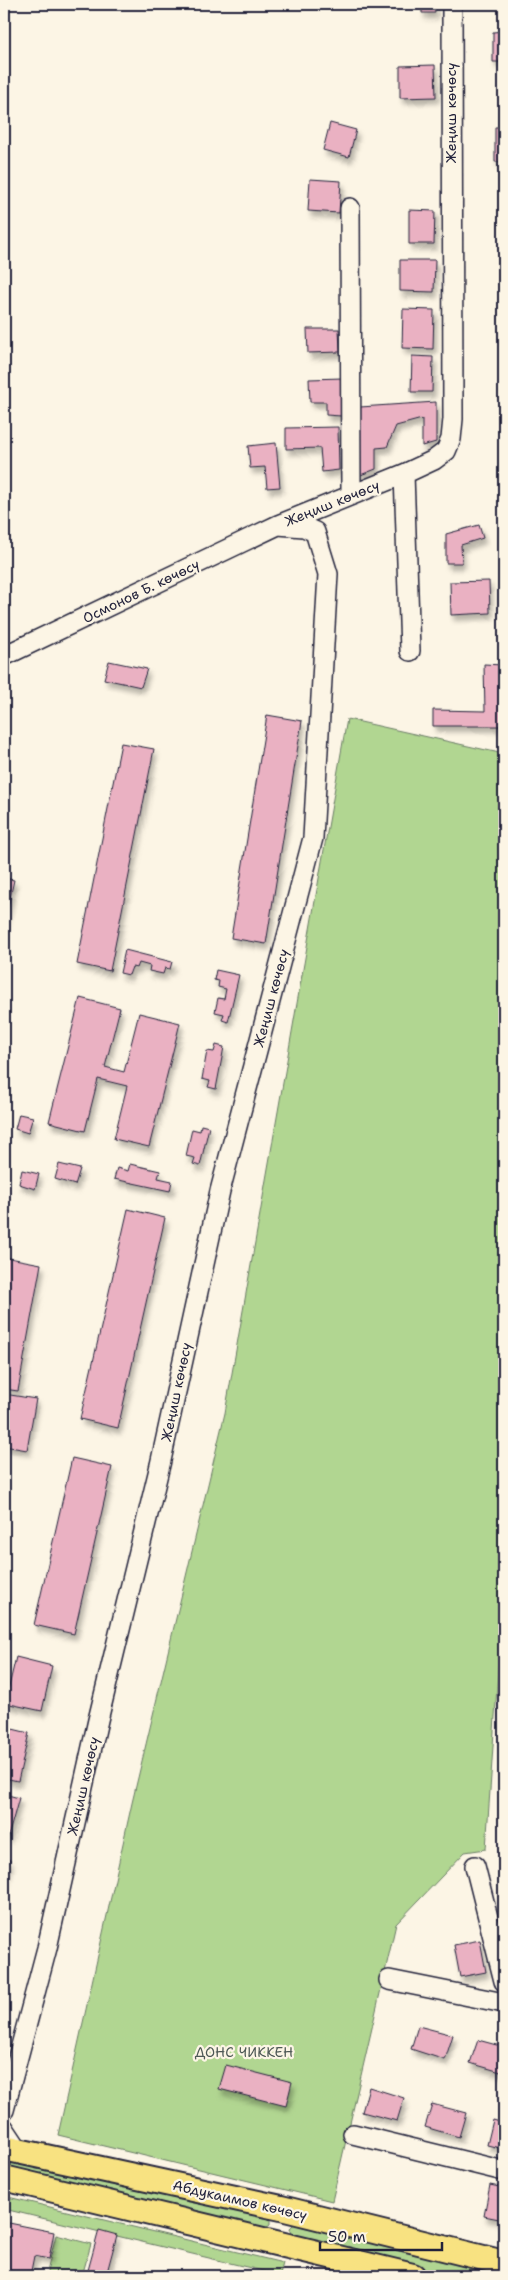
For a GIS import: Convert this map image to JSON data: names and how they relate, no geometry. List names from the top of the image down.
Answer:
{
  "streets": {
    "main road": ["Абдукаимов көчөсү"],
    "street": ["Жеңиш көчөсү", "Осмонов Б. көчөсү"]
  },
  "crossings": [
    ["Жеңиш көчөсү", "Осмонов Б. көчөсү"]
  ],
  "parks": ["ДОНС ЧИККЕН"],
  "scale_bar": "50 m"
}
